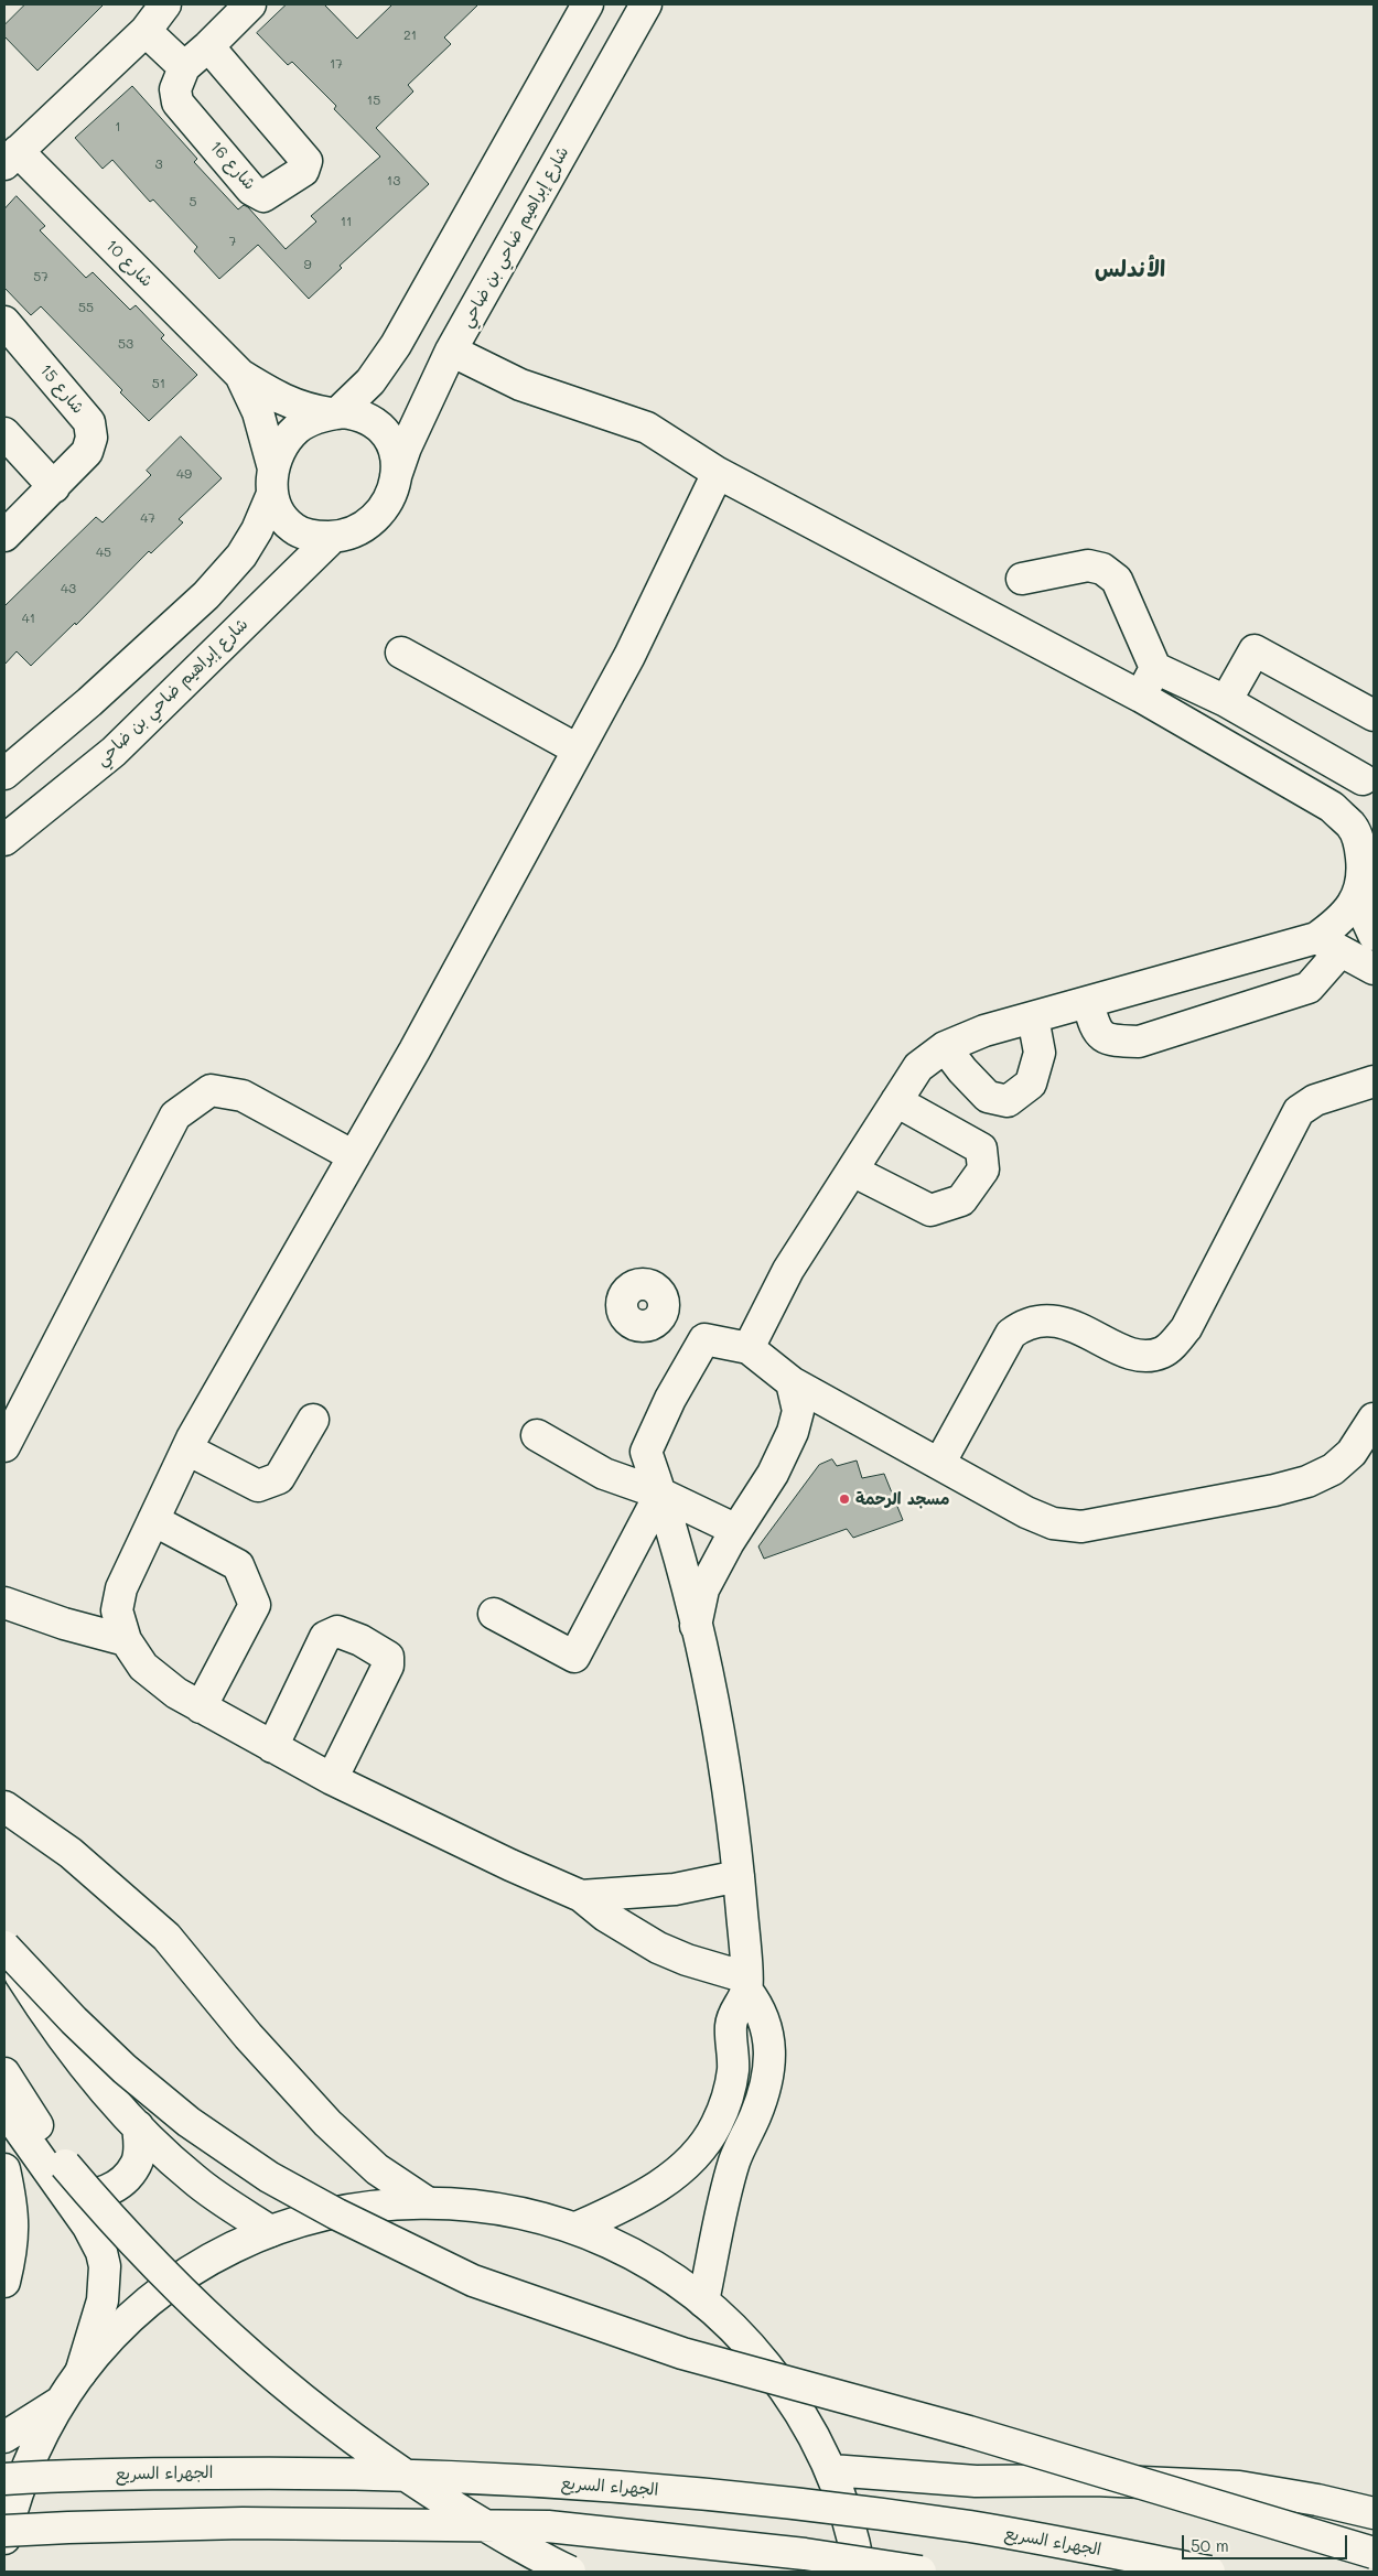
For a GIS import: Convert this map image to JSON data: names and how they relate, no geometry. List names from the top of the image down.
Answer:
{
  "streets": {
    "main road": [
      "شارع 16",
      "شارع إبراهيم ضاحي بن ضاحي",
      "شارع 10",
      "شارع 15",
      "الجهراء السريع"
    ]
  },
  "crossings": [
    ["شارع إبراهيم ضاحي بن ضاحي", "شارع 10"]
  ],
  "districts": ["الأندلس"],
  "places": ["مسجد الرحمة"],
  "house_numbers": [
    "21",
    "17",
    "15",
    "1",
    "3",
    "13",
    "5",
    "11",
    "7",
    "9",
    "57",
    "55",
    "53",
    "51",
    "49",
    "47",
    "45",
    "43",
    "41"
  ],
  "scale_bar": "50 m"
}
